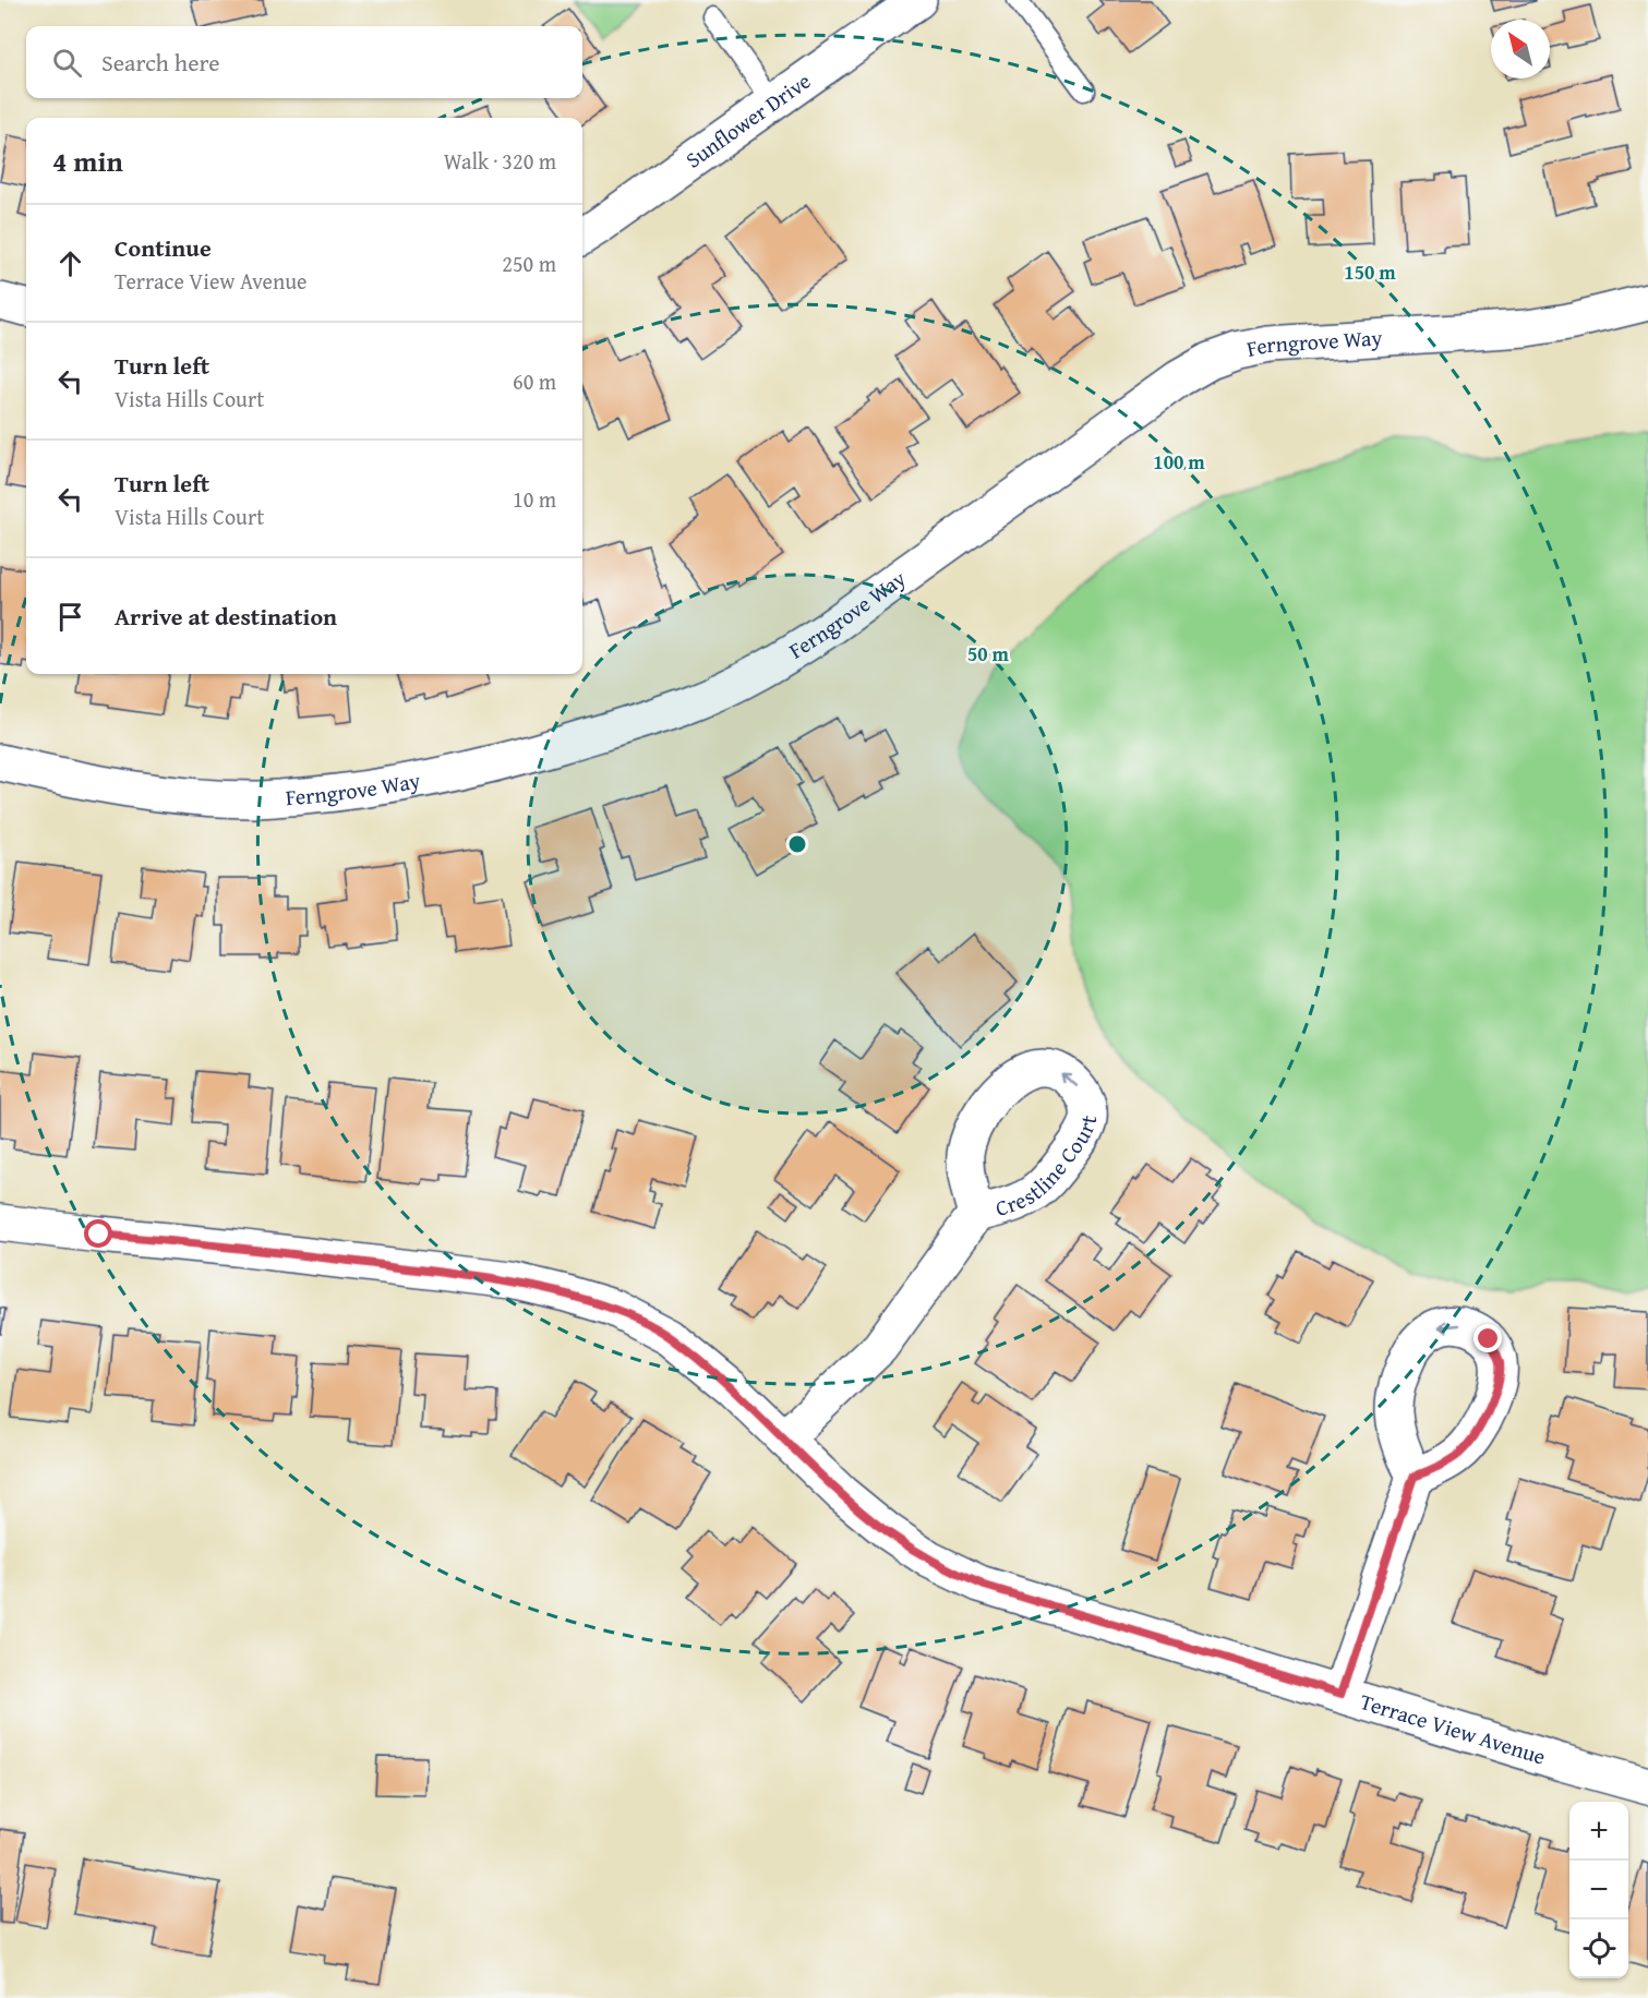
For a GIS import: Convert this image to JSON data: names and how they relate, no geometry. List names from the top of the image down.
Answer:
{
  "streets": {
    "street": [
      "Sunflower Drive",
      "Ferngrove Way",
      "Crestline Court",
      "Terrace View Avenue"
    ]
  },
  "crossings": [
    ["Crestline Court", "Terrace View Avenue"]
  ],
  "north": "top left",
  "page": {
    "search": "Search here",
    "heading": ["4 min", "Walk · 320 m"],
    "list": [
      ["Continue", "Terrace View Avenue", "250 m"],
      ["Turn left", "Vista Hills Court", "60 m"],
      ["Turn left", "Vista Hills Court", "10 m"],
      "Arrive at destination"
    ],
    "map_buttons": ["+", "−"]
  },
  "rings": ["150 m", "100 m", "50 m"]
}
